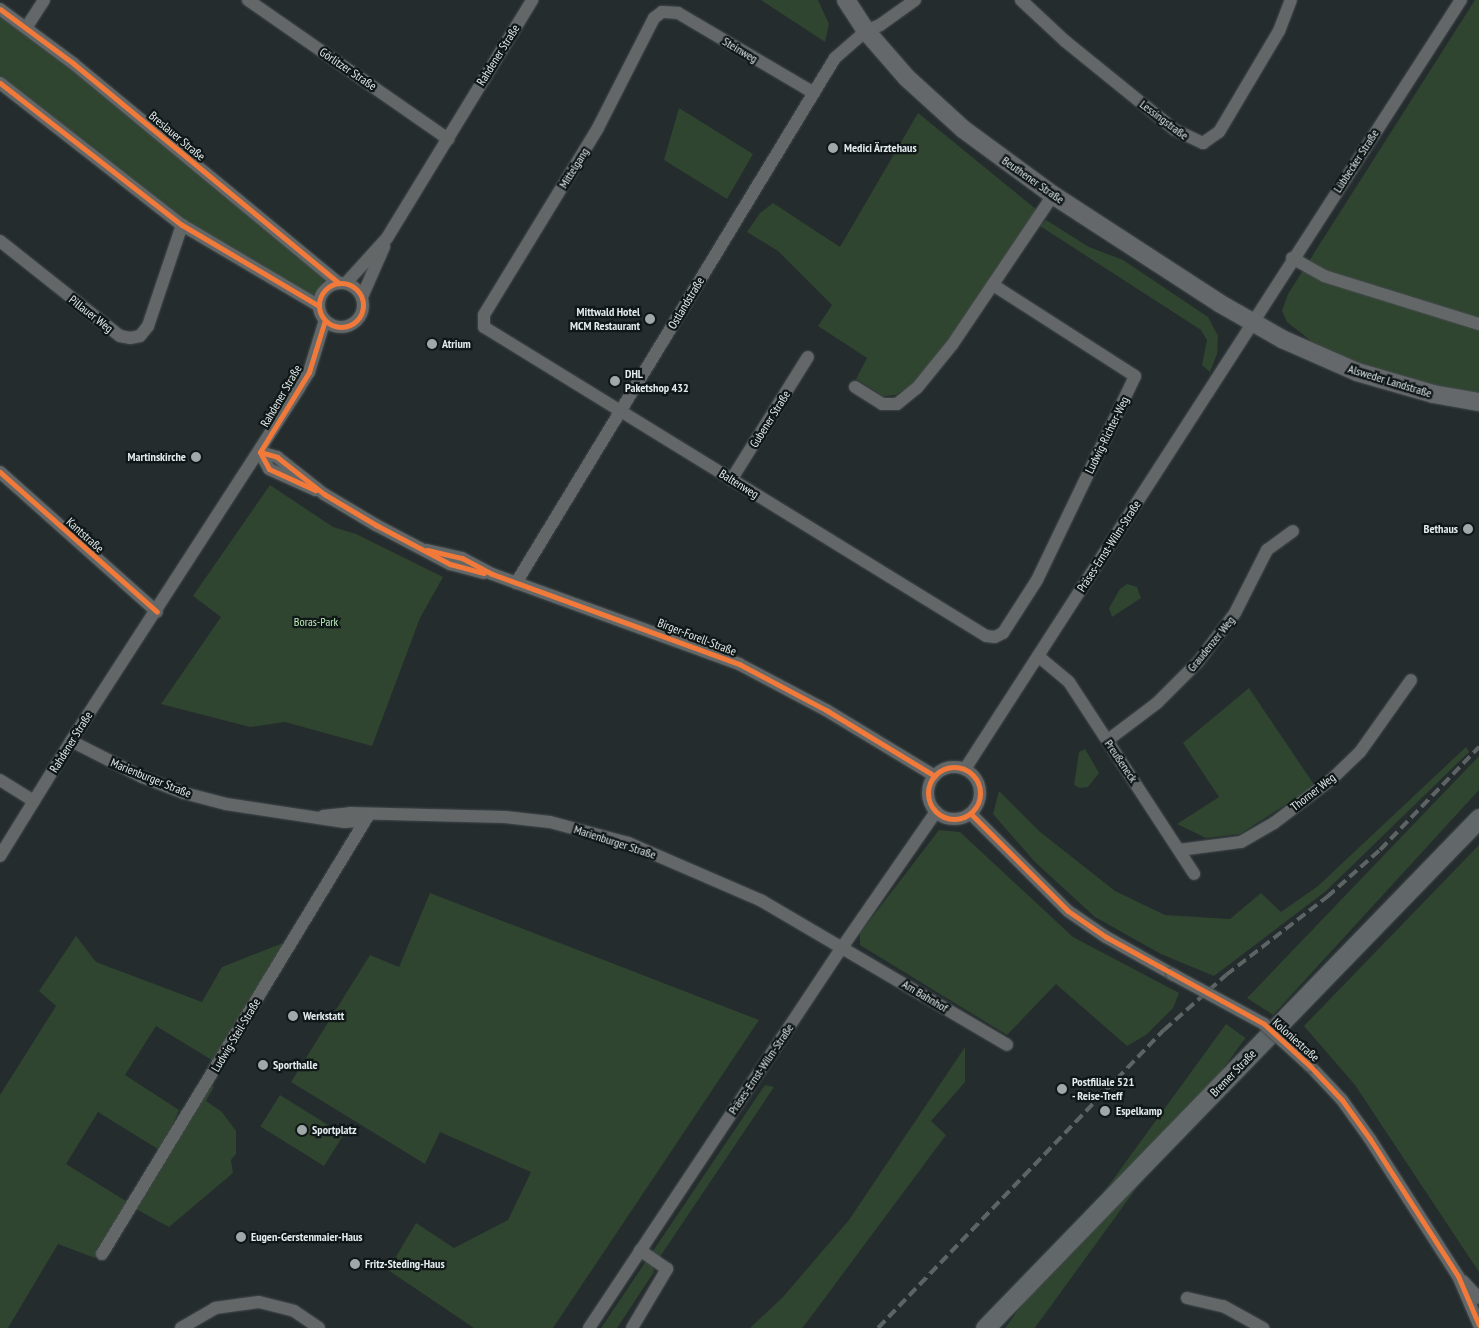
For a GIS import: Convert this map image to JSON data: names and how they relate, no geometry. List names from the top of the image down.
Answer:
{
  "streets": {
    "main road": ["Beuthener Straße", "Alsweder Landstraße", "Bremer Straße"],
    "street": [
      "Steinweg",
      "Rahdener Straße",
      "Görlitzer Straße",
      "Lessingstraße",
      "Breslauer Straße",
      "Lübbecker Straße",
      "Mittelgang",
      "Ostlandstraße",
      "Pillauer Weg",
      "Gubener Straße",
      "Ludwig-Richter-Weg",
      "Baltenweg",
      "Kantstraße",
      "Präses-Ernst-Wilm-Straße",
      "Birger-Forell-Straße",
      "Graudenzer Weg",
      "Preußeneck",
      "Marienburger Straße",
      "Thorner Weg",
      "Am Bahnhof",
      "Ludwig-Steil-Straße",
      "Koloniestraße"
    ]
  },
  "crossings": [
    ["Steinweg", "Mittelgang"],
    ["Steinweg", "Ostlandstraße"],
    ["Rahdener Straße", "Görlitzer Straße"],
    ["Rahdener Straße", "Breslauer Straße"],
    ["Rahdener Straße", "Kantstraße"],
    ["Rahdener Straße", "Birger-Forell-Straße"],
    ["Rahdener Straße", "Marienburger Straße"],
    ["Lübbecker Straße", "Beuthener Straße"],
    ["Lübbecker Straße", "Alsweder Landstraße"],
    ["Lübbecker Straße", "Präses-Ernst-Wilm-Straße"],
    ["Mittelgang", "Baltenweg"],
    ["Beuthener Straße", "Ostlandstraße"],
    ["Beuthener Straße", "Alsweder Landstraße"],
    ["Beuthener Straße", "Präses-Ernst-Wilm-Straße"],
    ["Ostlandstraße", "Baltenweg"],
    ["Ostlandstraße", "Birger-Forell-Straße"],
    ["Alsweder Landstraße", "Präses-Ernst-Wilm-Straße"],
    ["Gubener Straße", "Baltenweg"],
    ["Ludwig-Richter-Weg", "Baltenweg"],
    ["Präses-Ernst-Wilm-Straße", "Birger-Forell-Straße"],
    ["Präses-Ernst-Wilm-Straße", "Preußeneck"],
    ["Präses-Ernst-Wilm-Straße", "Marienburger Straße"],
    ["Präses-Ernst-Wilm-Straße", "Am Bahnhof"],
    ["Präses-Ernst-Wilm-Straße", "Koloniestraße"],
    ["Birger-Forell-Straße", "Koloniestraße"],
    ["Graudenzer Weg", "Preußeneck"],
    ["Preußeneck", "Thorner Weg"],
    ["Marienburger Straße", "Am Bahnhof"],
    ["Marienburger Straße", "Ludwig-Steil-Straße"]
  ],
  "parks": ["Boras-Park"],
  "places": [
    "Medici Ärztehaus",
    "Mittwald Hotel MCM Restaurant",
    "Atrium",
    "DHL Paketshop 432",
    "Martinskirche",
    "Bethaus",
    "Werkstatt",
    "Sporthalle",
    "Postfiliale 521 - Reise-Treff",
    "Espelkamp",
    "Sportplatz",
    "Eugen-Gerstenmaier-Haus",
    "Fritz-Steding-Haus"
  ]
}
